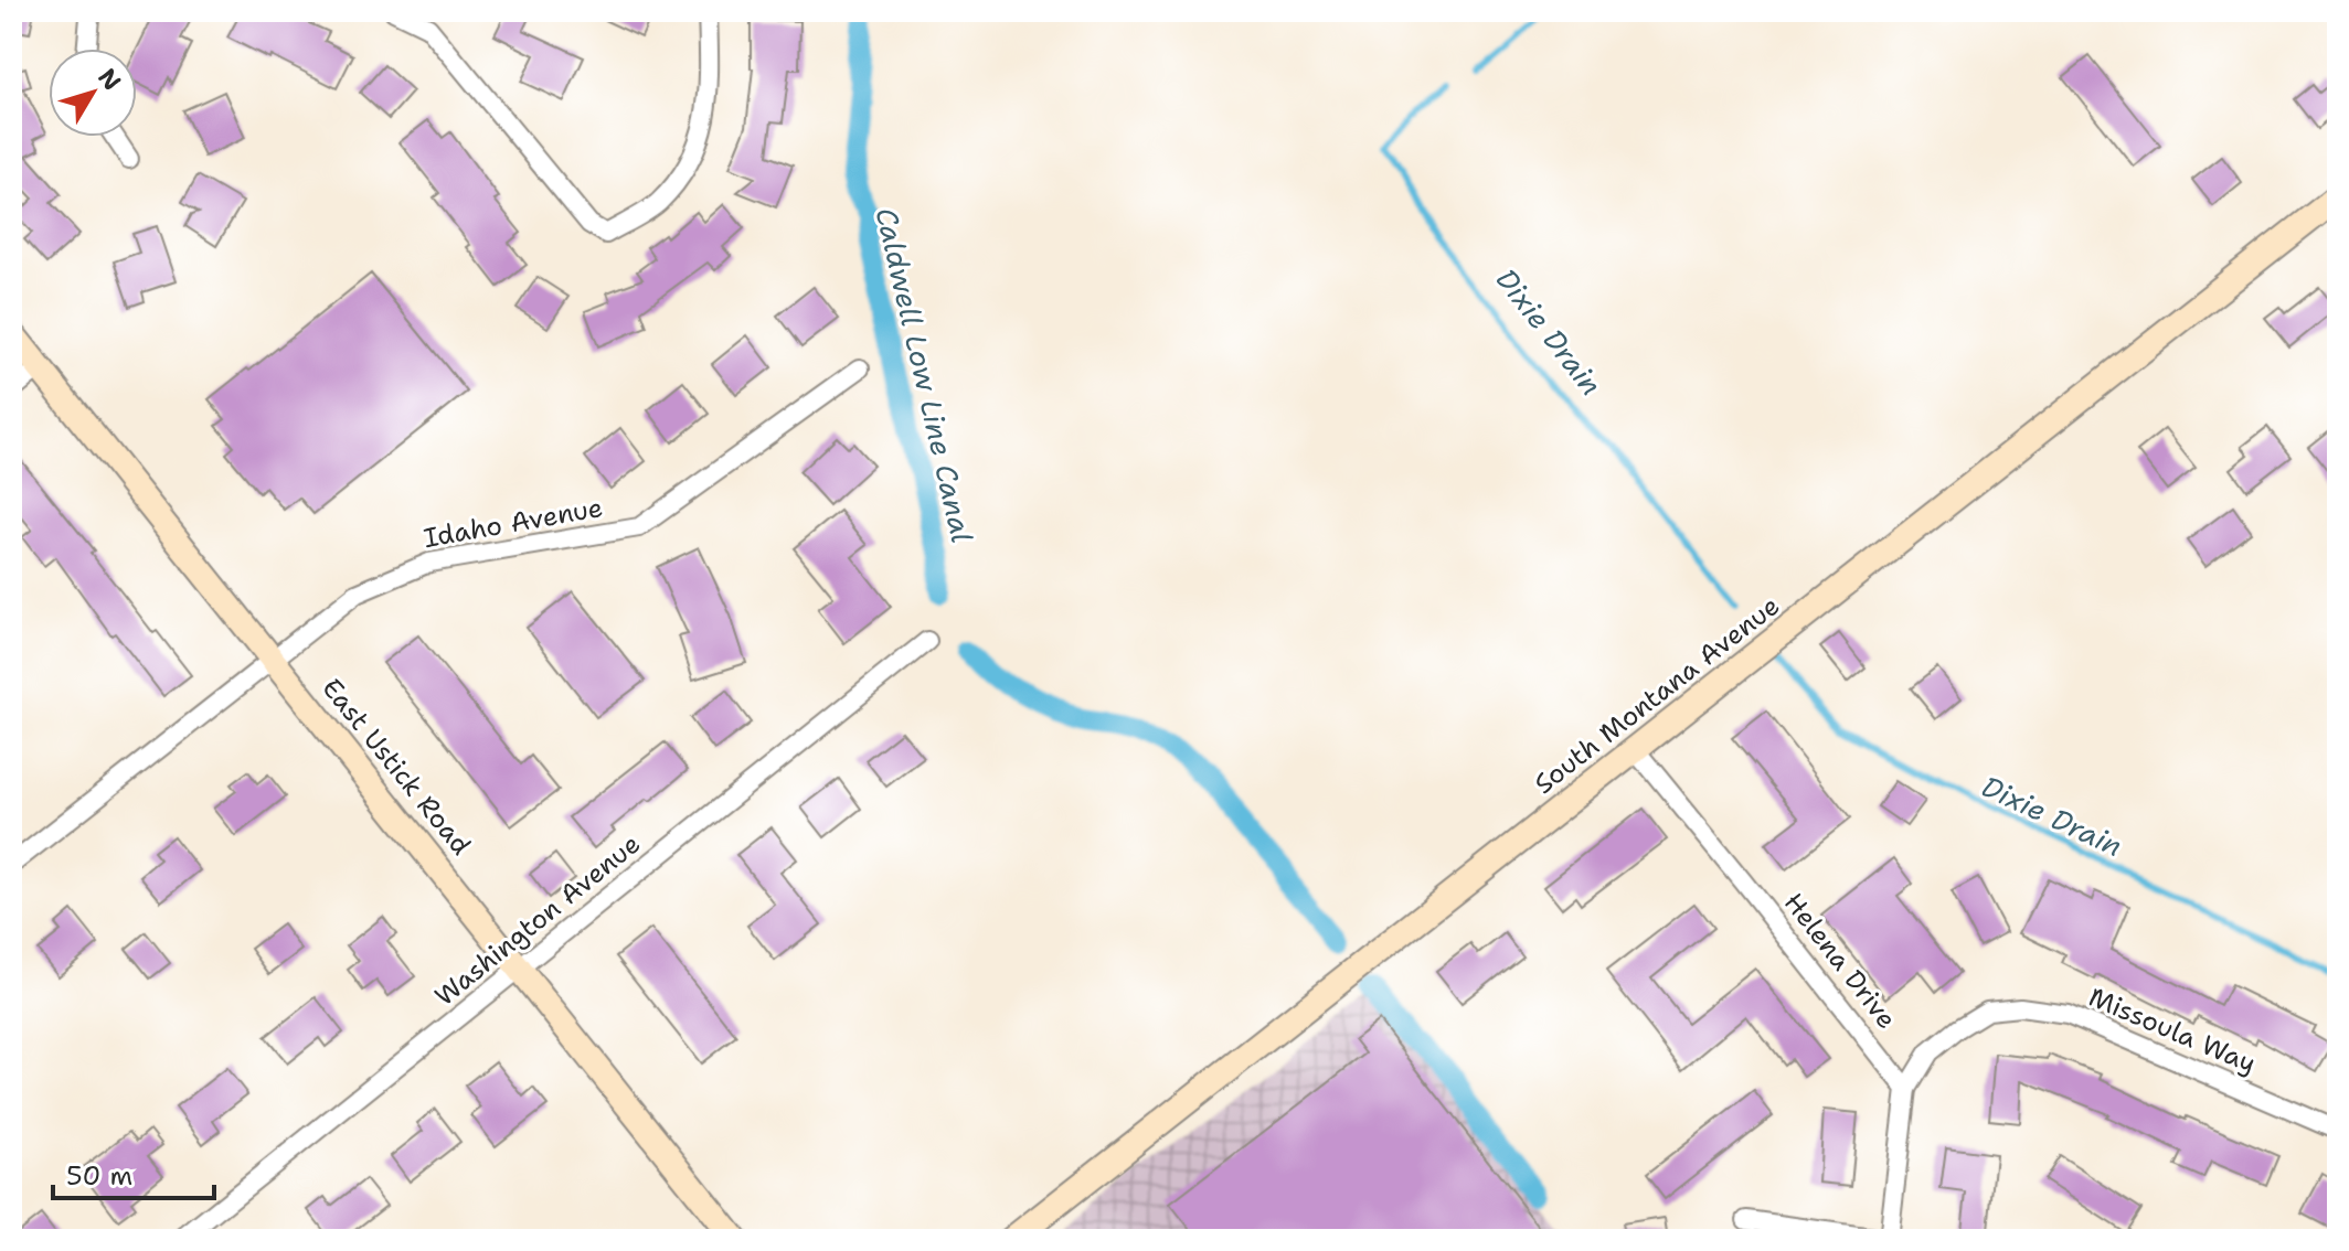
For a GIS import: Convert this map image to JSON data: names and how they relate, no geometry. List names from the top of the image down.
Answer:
{
  "streets": {
    "street": [
      "Idaho Avenue",
      "South Montana Avenue",
      "East Ustick Road",
      "Washington Avenue",
      "Helena Drive",
      "Missoula Way"
    ]
  },
  "crossings": [
    ["Idaho Avenue", "East Ustick Road"],
    ["South Montana Avenue", "Helena Drive"],
    ["East Ustick Road", "Washington Avenue"],
    ["Helena Drive", "Missoula Way"]
  ],
  "water": ["Dixie Drain", "Caldwell Low Line Canal"],
  "scale_bar": "50 m",
  "north": "top right"
}
